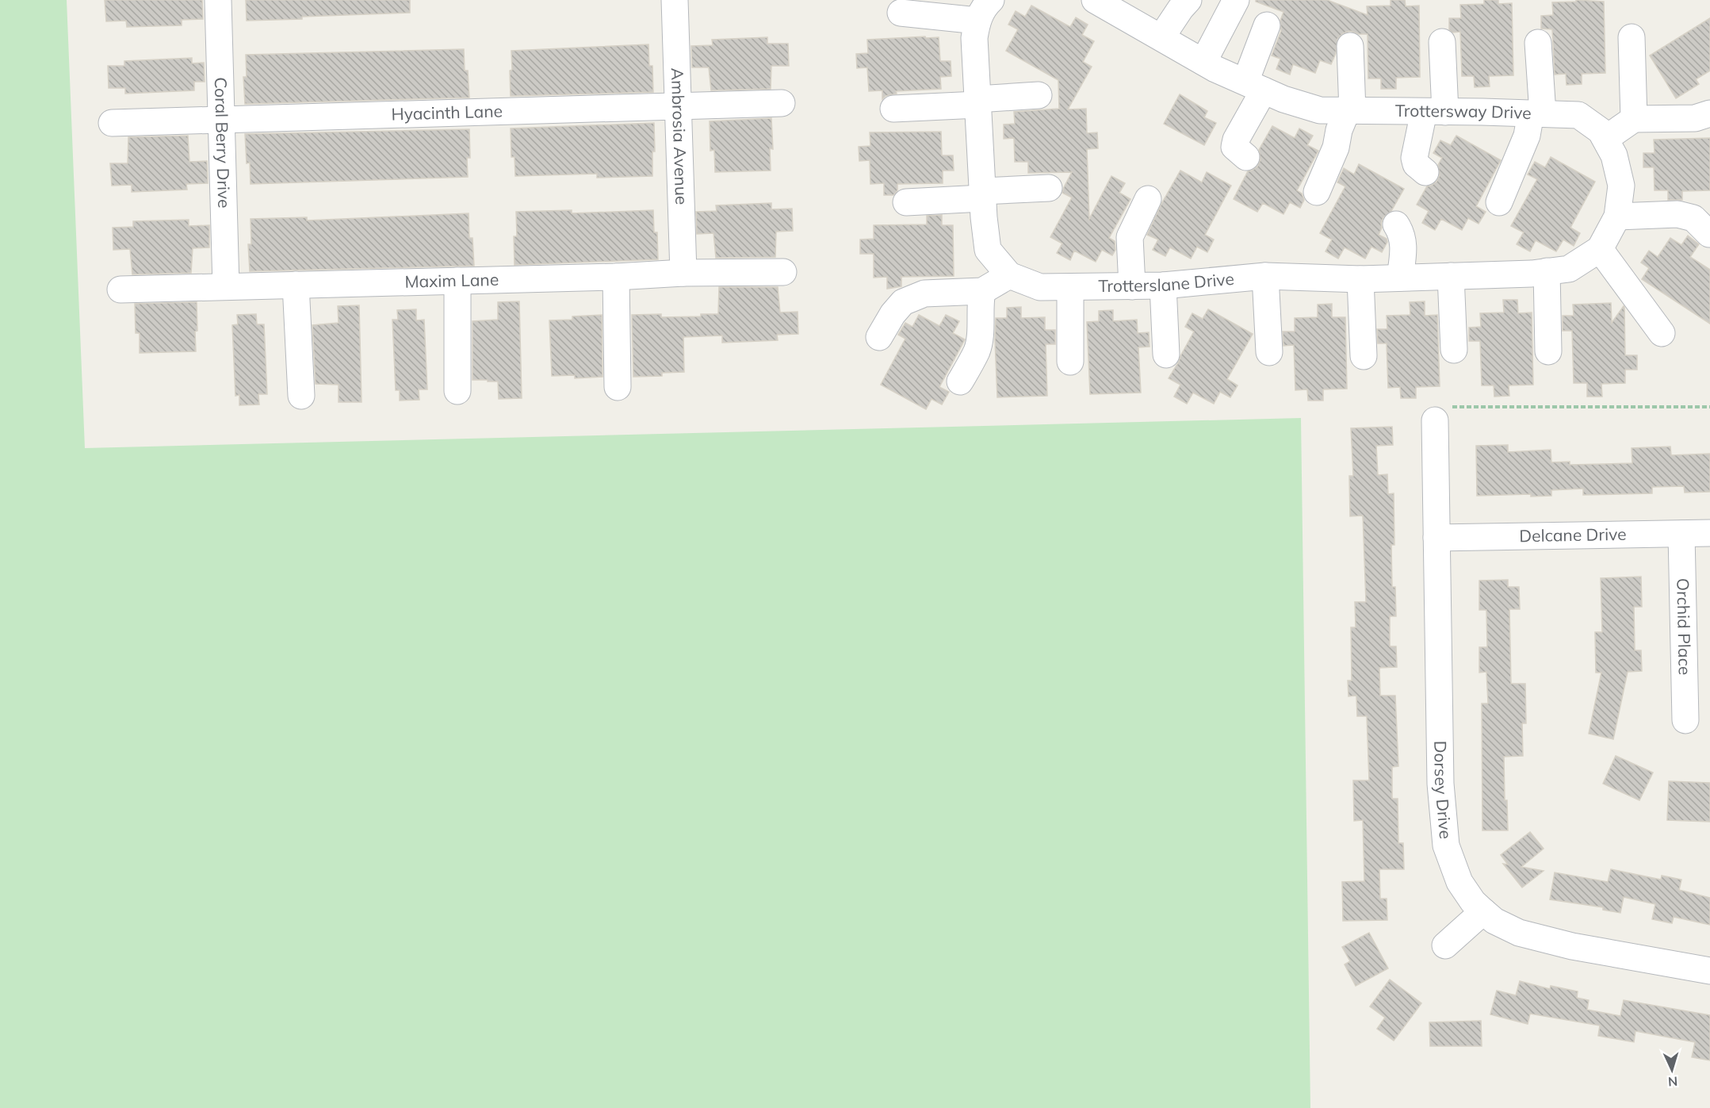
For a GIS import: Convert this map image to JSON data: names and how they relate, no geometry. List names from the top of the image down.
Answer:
{
  "streets": {
    "street": [
      "Trottersway Drive",
      "Hyacinth Lane",
      "Ambrosia Avenue",
      "Coral Berry Drive",
      "Maxim Lane",
      "Trotterslane Drive",
      "Delcane Drive",
      "Orchid Place",
      "Dorsey Drive"
    ]
  },
  "crossings": [
    ["Trottersway Drive", "Trotterslane Drive"],
    ["Hyacinth Lane", "Ambrosia Avenue"],
    ["Hyacinth Lane", "Coral Berry Drive"],
    ["Ambrosia Avenue", "Maxim Lane"],
    ["Coral Berry Drive", "Maxim Lane"],
    ["Delcane Drive", "Orchid Place"],
    ["Delcane Drive", "Dorsey Drive"]
  ],
  "north": "bottom"
}
